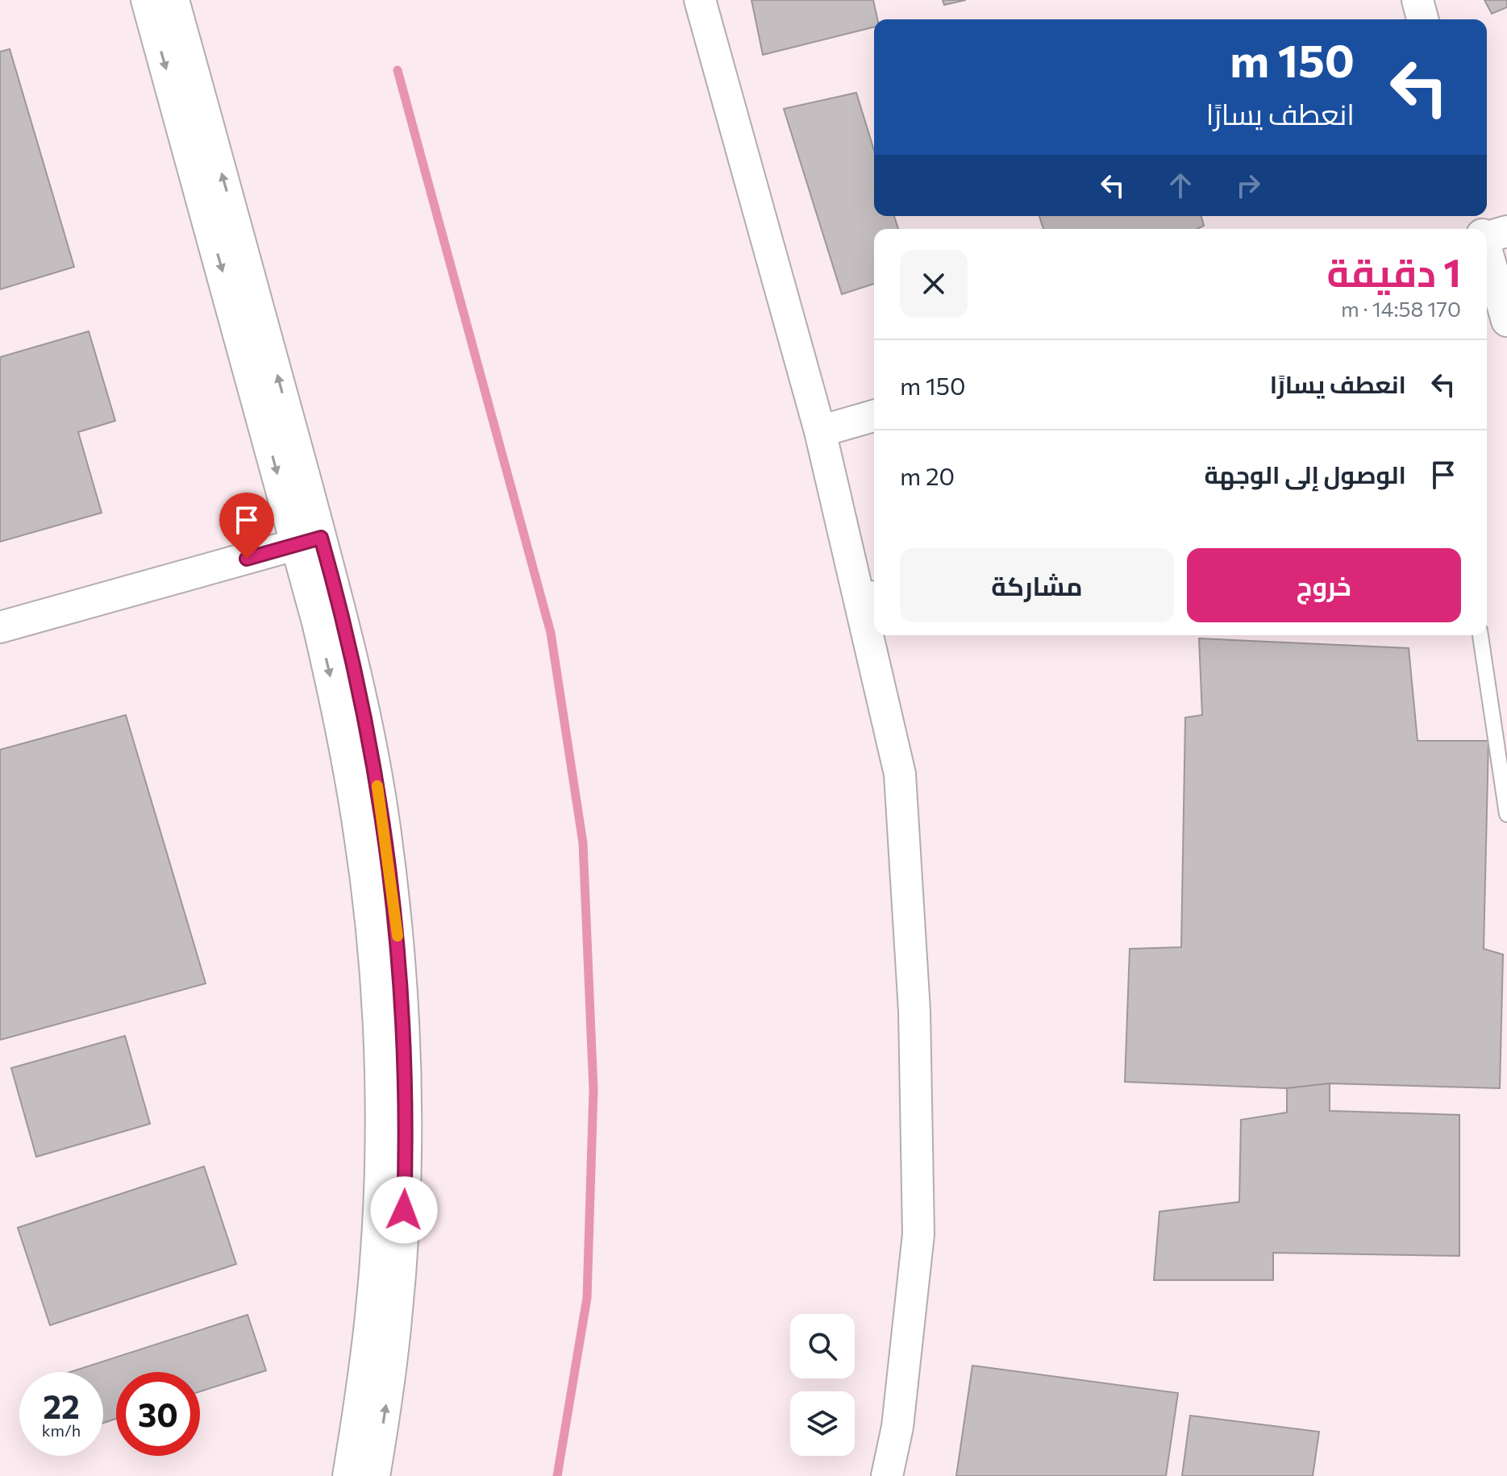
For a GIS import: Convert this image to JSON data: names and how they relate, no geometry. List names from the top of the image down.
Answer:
{
  "page": {
    "turn": ["150 m", "انعطف يسارًا"],
    "heading": ["1 دقيقة", "170 m · 14:58"],
    "list": [
      {
        "name": "انعطف يسارًا",
        "value": "150 m"
      },
      {
        "name": "الوصول إلى الوجهة",
        "value": "20 m"
      }
    ],
    "buttons": ["خروج", "مشاركة"],
    "speed": "22 km/h",
    "limit": "30"
  }
}
